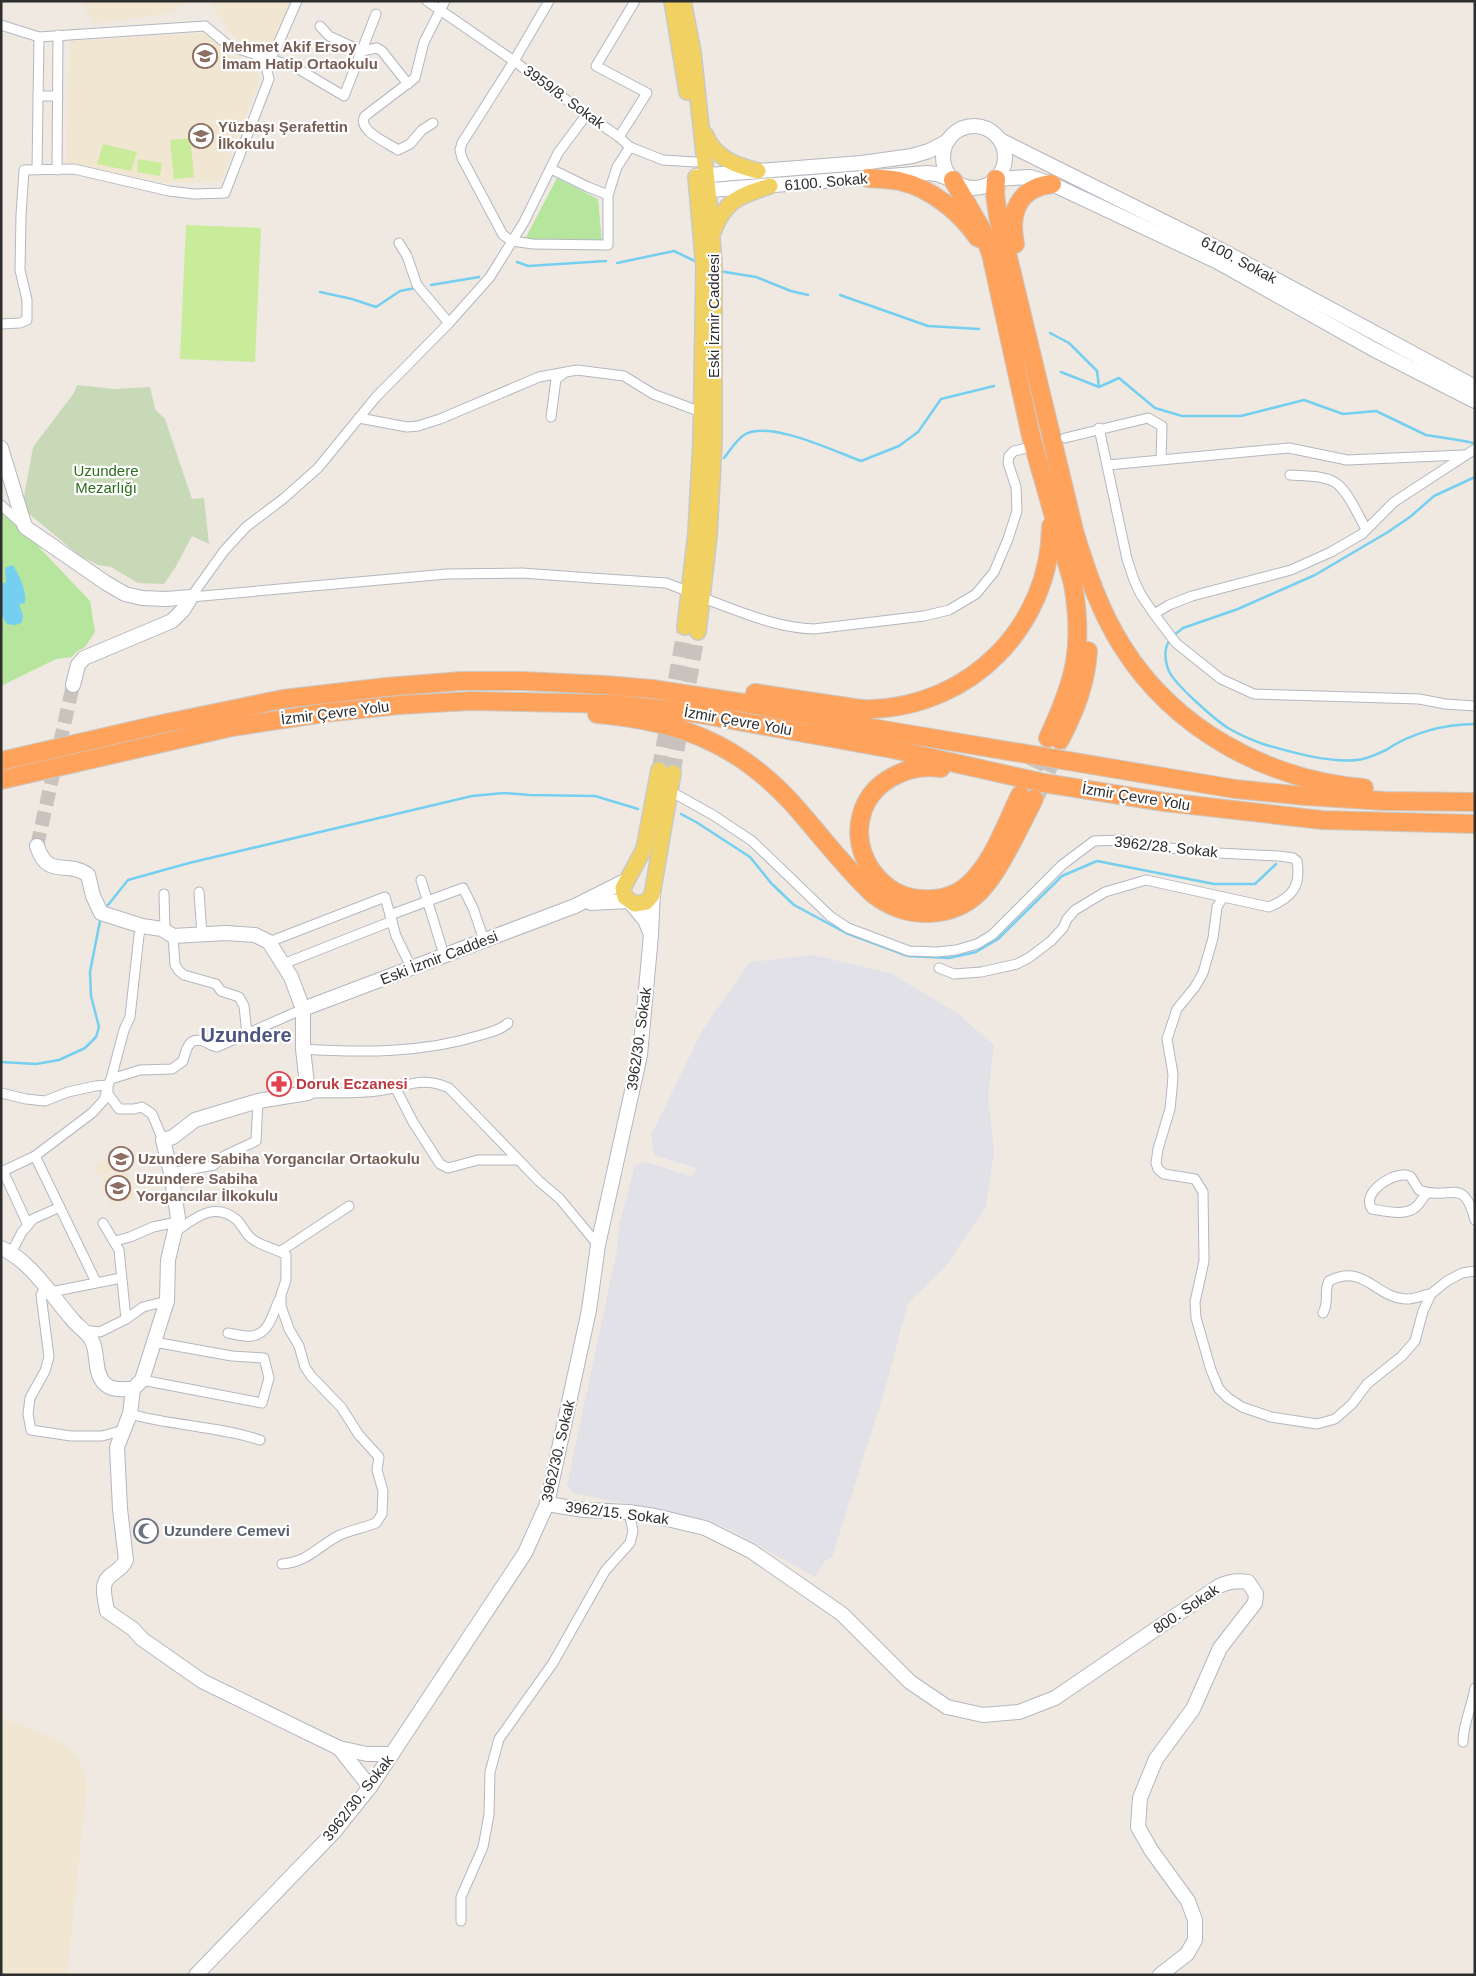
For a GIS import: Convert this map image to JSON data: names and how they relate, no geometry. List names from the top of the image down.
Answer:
{
  "streets": {
    "highway": ["İzmir Çevre Yolu"],
    "main road": ["Eski İzmir Caddesi"],
    "street": [
      "3959/8. Sokak",
      "6100. Sokak",
      "3962/28. Sokak",
      "3962/30. Sokak",
      "3962/15. Sokak",
      "800. Sokak"
    ]
  },
  "crossings": [
    ["3959/8. Sokak", "6100. Sokak"],
    ["3959/8. Sokak", "Eski İzmir Caddesi"],
    ["6100. Sokak", "Eski İzmir Caddesi"],
    ["Eski İzmir Caddesi", "3962/30. Sokak"],
    ["3962/30. Sokak", "3962/15. Sokak"],
    ["3962/15. Sokak", "800. Sokak"]
  ],
  "districts": ["Uzundere"],
  "parks": ["Uzundere Mezarlığı"],
  "places": {
    "school or university": [
      "Mehmet Akif Ersoy İmam Hatip Ortaokulu",
      "Yüzbaşı Şerafettin İlkokulu",
      "Uzundere Sabiha Yorgancılar Ortaokulu",
      "Uzundere Sabiha Yorgancılar İlkokulu"
    ],
    "pharmacy": ["Doruk Eczanesi"],
    "mosque": ["Uzundere Cemevi"]
  }
}
